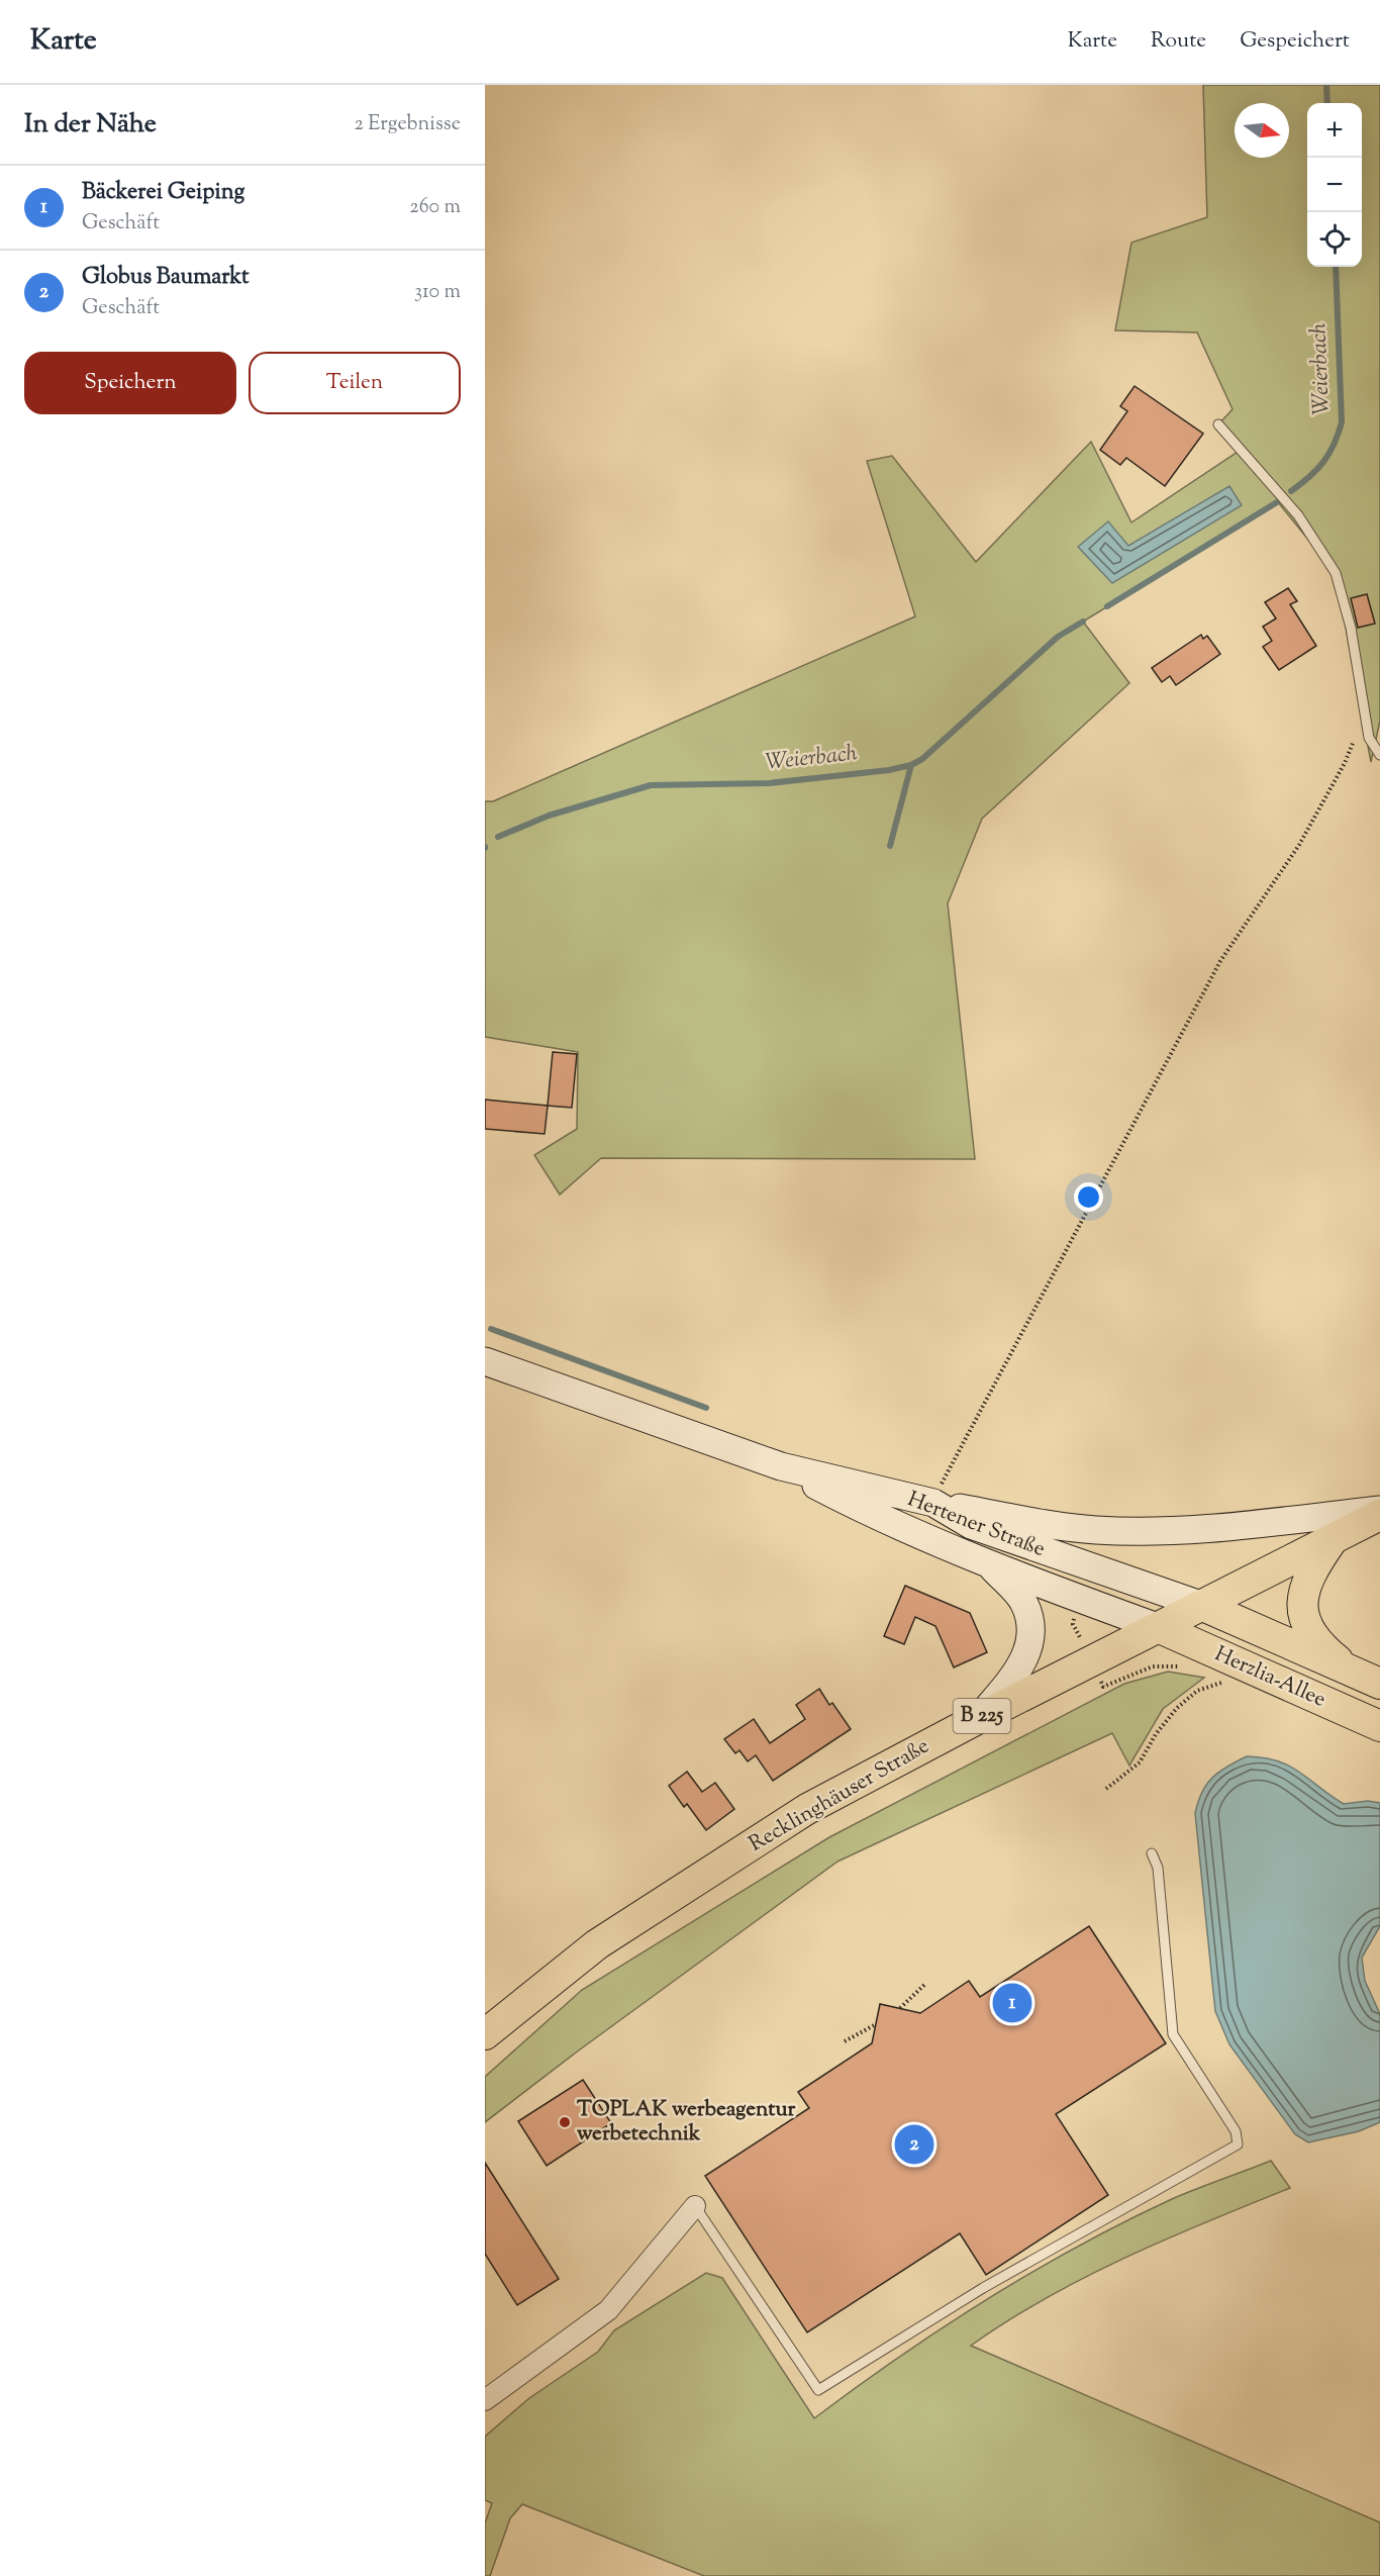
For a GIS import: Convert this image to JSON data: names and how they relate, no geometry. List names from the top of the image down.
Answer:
{
  "streets": {
    "main road": [
      "Hertener Straße",
      "Herzlia-Allee",
      "B 225",
      "Recklinghäuser Straße"
    ]
  },
  "crossings": [
    ["Hertener Straße", "Herzlia-Allee"],
    ["Hertener Straße", "Recklinghäuser Straße"],
    ["Herzlia-Allee", "Recklinghäuser Straße"]
  ],
  "water": ["Weierbach"],
  "places": ["TOPLAK werbeagentur werbetechnik"],
  "north": "right",
  "page": {
    "header": "Karte",
    "nav": ["Karte", "Route", "Gespeichert"],
    "heading": ["In der Nähe", "2 Ergebnisse"],
    "map_buttons": ["+", "−"],
    "list": [
      {
        "mark": "1",
        "name": "Bäckerei Geiping",
        "note": "Geschäft",
        "value": "260 m"
      },
      {
        "mark": "2",
        "name": "Globus Baumarkt",
        "note": "Geschäft",
        "value": "310 m"
      }
    ],
    "buttons": ["Speichern", "Teilen"],
    "pins": ["1", "2"]
  }
}
